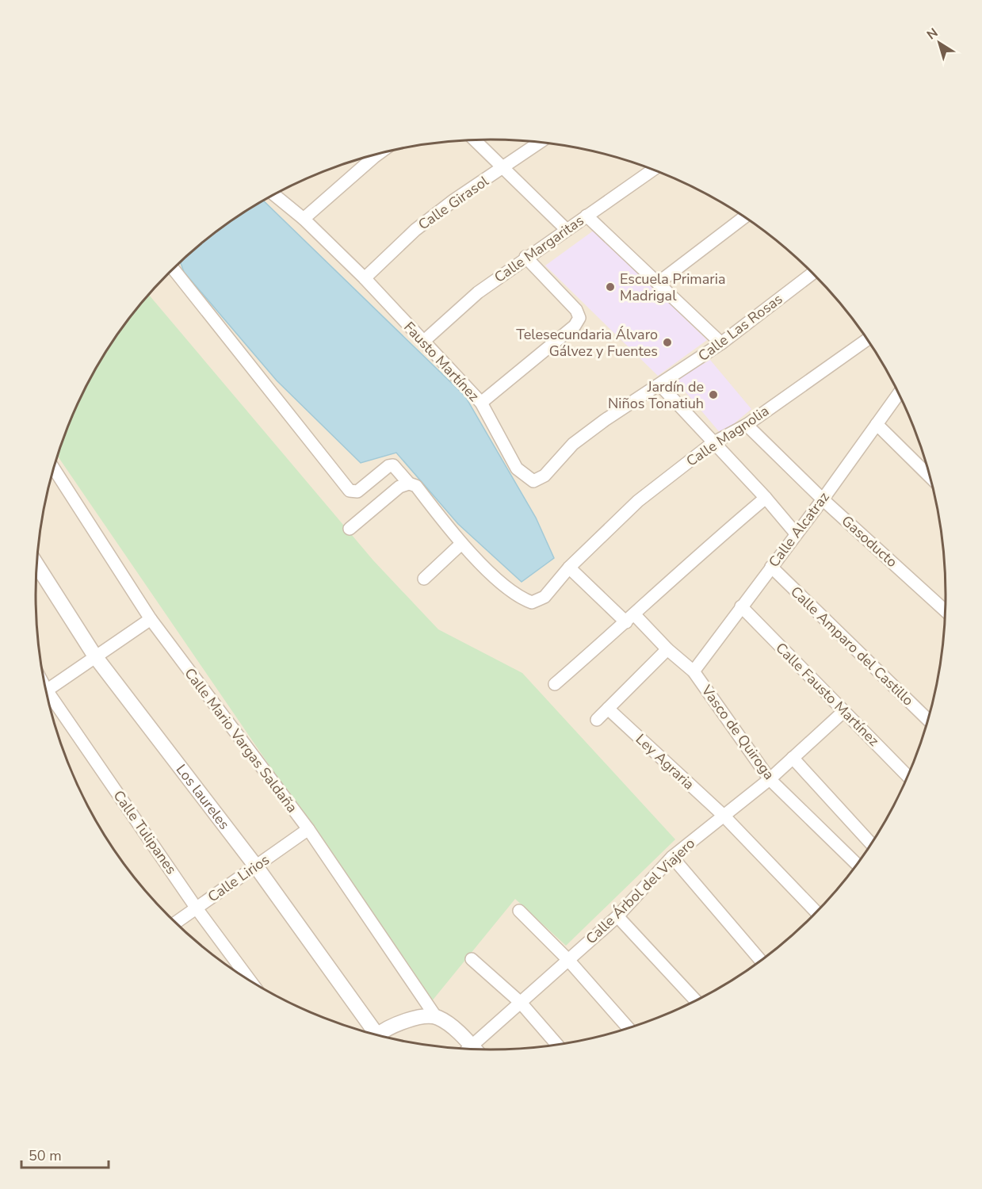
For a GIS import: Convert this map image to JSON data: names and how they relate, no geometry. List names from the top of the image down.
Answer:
{
  "streets": {
    "street": [
      "Calle Girasol",
      "Calle Margaritas",
      "Calle Las Rosas",
      "Fausto Martínez",
      "Calle Magnolia",
      "Calle Alcatraz",
      "Gasoducto",
      "Calle Amparo del Castillo",
      "Calle Fausto Martínez",
      "Vasco de Quiroga",
      "Calle Mario Vargas Saldaña",
      "Ley Agraria",
      "Los laureles",
      "Calle Tulipanes",
      "Calle Lirios",
      "Calle Árbol del Viajero"
    ]
  },
  "crossings": [
    ["Calle Girasol", "Fausto Martínez"],
    ["Calle Margaritas", "Fausto Martínez"],
    ["Calle Las Rosas", "Fausto Martínez"],
    ["Calle Magnolia", "Gasoducto"],
    ["Calle Magnolia", "Vasco de Quiroga"],
    ["Calle Alcatraz", "Gasoducto"],
    ["Calle Alcatraz", "Calle Amparo del Castillo"],
    ["Calle Alcatraz", "Calle Fausto Martínez"],
    ["Calle Alcatraz", "Vasco de Quiroga"],
    ["Calle Fausto Martínez", "Calle Árbol del Viajero"],
    ["Vasco de Quiroga", "Calle Árbol del Viajero"],
    ["Calle Mario Vargas Saldaña", "Calle Lirios"],
    ["Ley Agraria", "Calle Árbol del Viajero"],
    ["Los laureles", "Calle Lirios"],
    ["Calle Tulipanes", "Calle Lirios"]
  ],
  "places": ["Escuela Primaria Madrigal", "Telesecundaria Álvaro Gálvez y Fuentes", "Jardín de Niños Tonatiuh"],
  "scale_bar": "50 m",
  "north": "top left"
}
